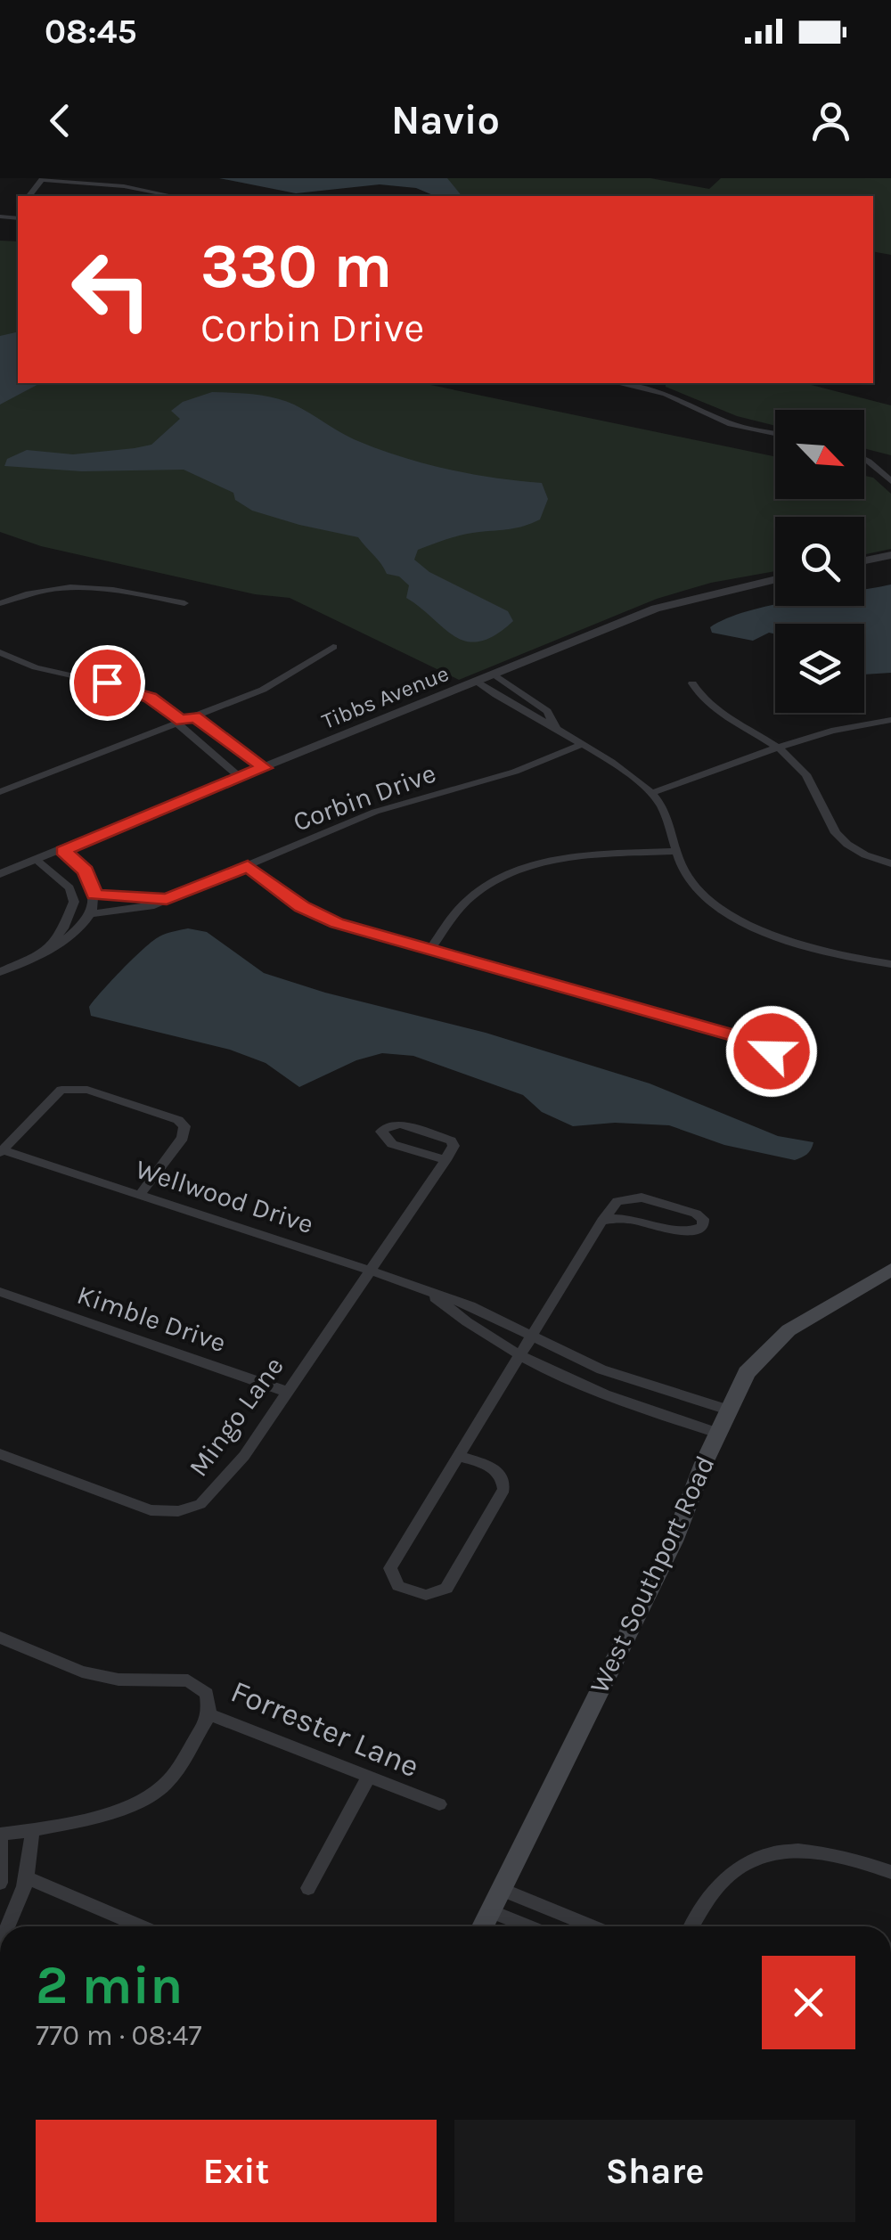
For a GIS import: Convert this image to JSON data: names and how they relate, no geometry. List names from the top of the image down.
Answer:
{
  "streets": {
    "main road": ["West Southport Road"],
    "street": [
      "Tibbs Avenue",
      "Corbin Drive",
      "Wellwood Drive",
      "Kimble Drive",
      "Mingo Lane",
      "Forrester Lane"
    ]
  },
  "crossings": [
    ["Wellwood Drive", "Mingo Lane"],
    ["Wellwood Drive", "West Southport Road"],
    ["Kimble Drive", "Mingo Lane"]
  ],
  "north": "bottom right",
  "page": {
    "status": "08:45",
    "header": "Navio",
    "turn": ["330 m", "Corbin Drive"],
    "heading": ["2 min", "770 m · 08:47"],
    "buttons": ["Exit", "Share"]
  }
}
